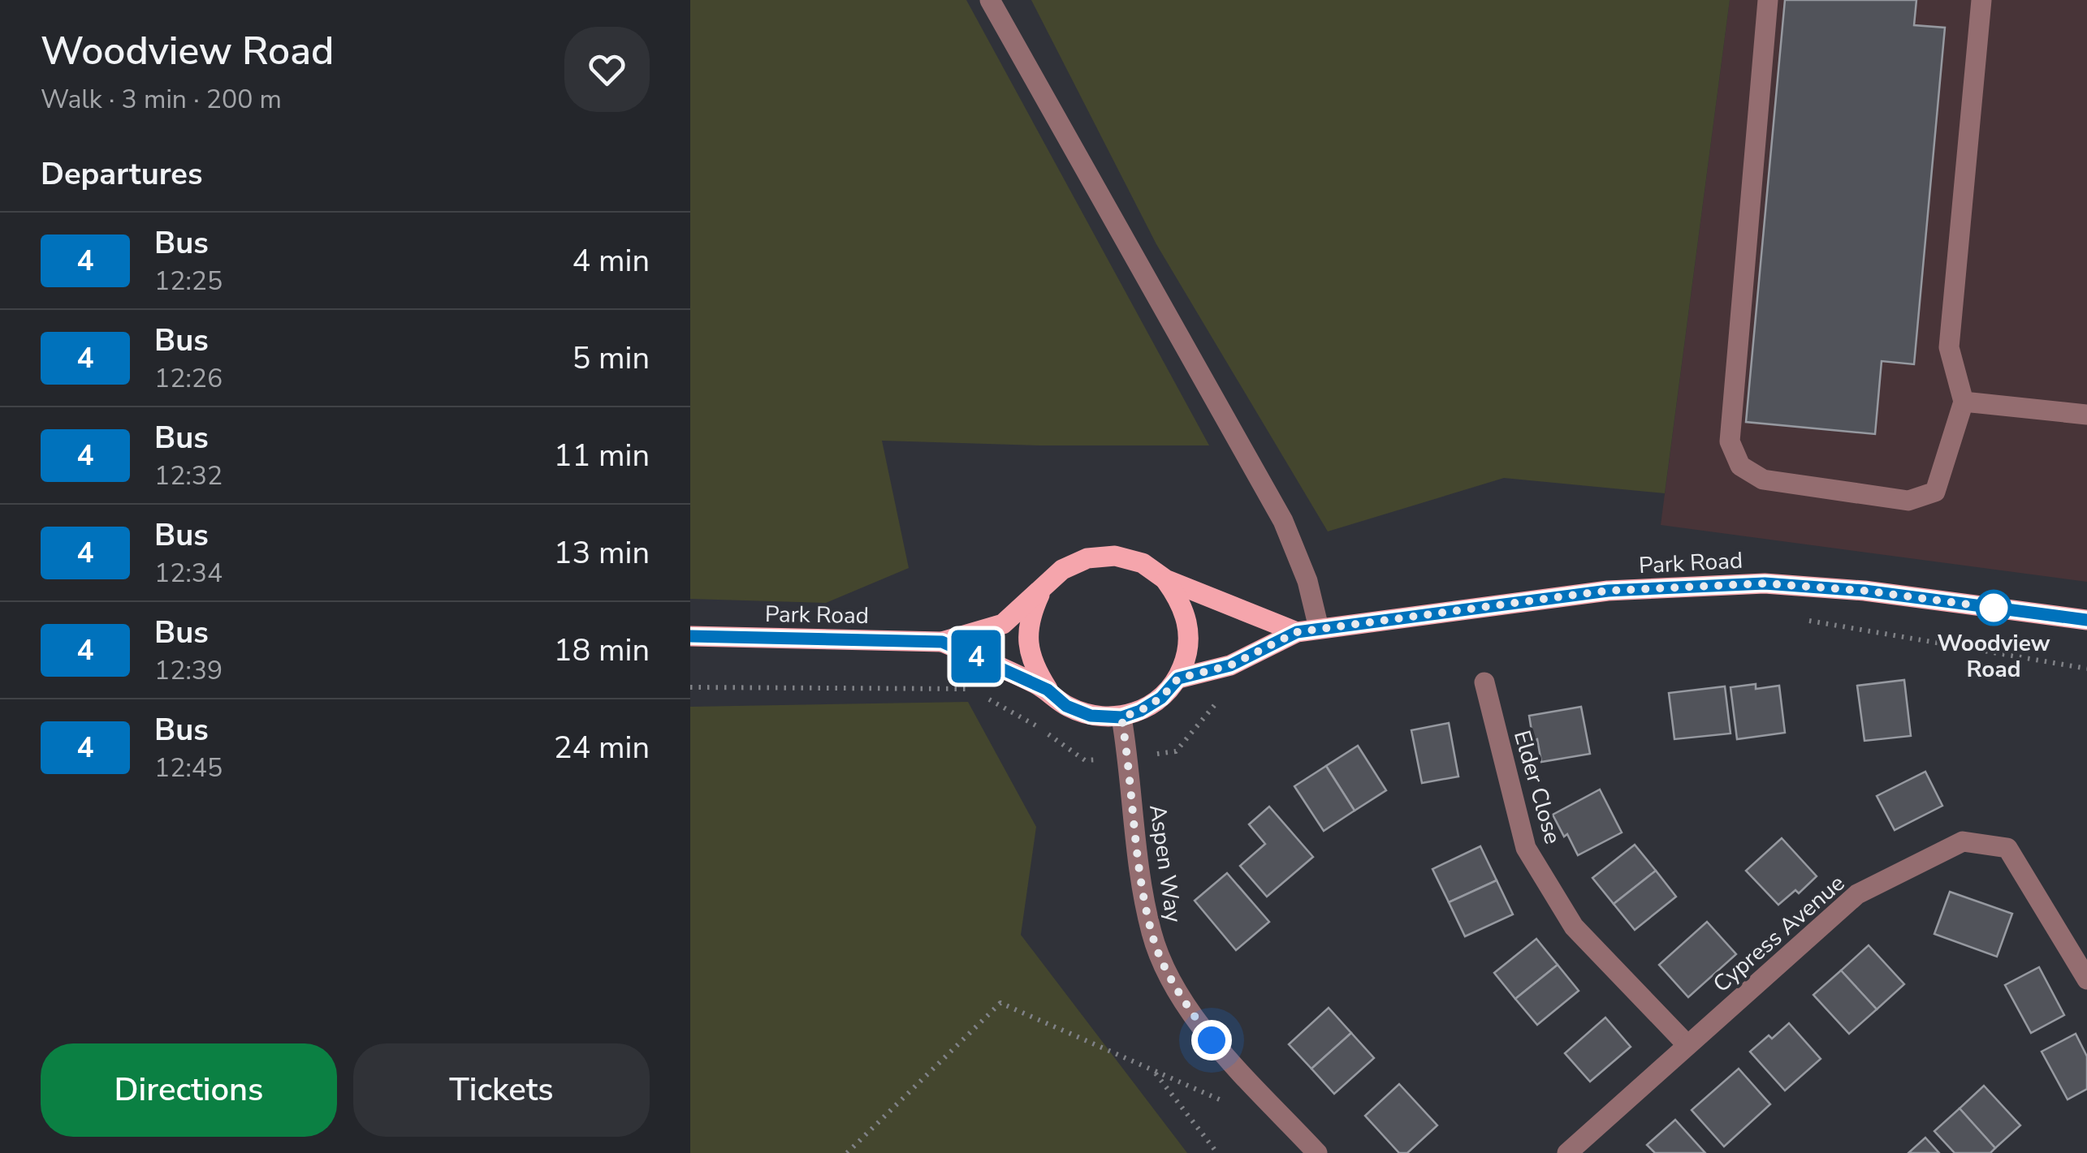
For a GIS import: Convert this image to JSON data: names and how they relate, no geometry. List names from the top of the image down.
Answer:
{
  "streets": {
    "main road": ["Park Road"],
    "street": ["Elder Close", "Aspen Way", "Cypress Avenue"]
  },
  "crossings": [
    ["Park Road", "Aspen Way"],
    ["Elder Close", "Cypress Avenue"]
  ],
  "places": ["Woodview Road"],
  "lines": ["bus line 4"],
  "page": {
    "heading": [
      ["Woodview Road", "Walk · 3 min · 200 m"],
      "Departures"
    ],
    "on_map": "4",
    "list": [
      {
        "mark": "4",
        "name": "Bus",
        "note": "12:25",
        "value": "4 min"
      },
      {
        "mark": "4",
        "name": "Bus",
        "note": "12:26",
        "value": "5 min"
      },
      {
        "mark": "4",
        "name": "Bus",
        "note": "12:32",
        "value": "11 min"
      },
      {
        "mark": "4",
        "name": "Bus",
        "note": "12:34",
        "value": "13 min"
      },
      {
        "mark": "4",
        "name": "Bus",
        "note": "12:39",
        "value": "18 min"
      },
      {
        "mark": "4",
        "name": "Bus",
        "note": "12:45",
        "value": "24 min"
      }
    ],
    "buttons": ["Directions", "Tickets"]
  }
}
